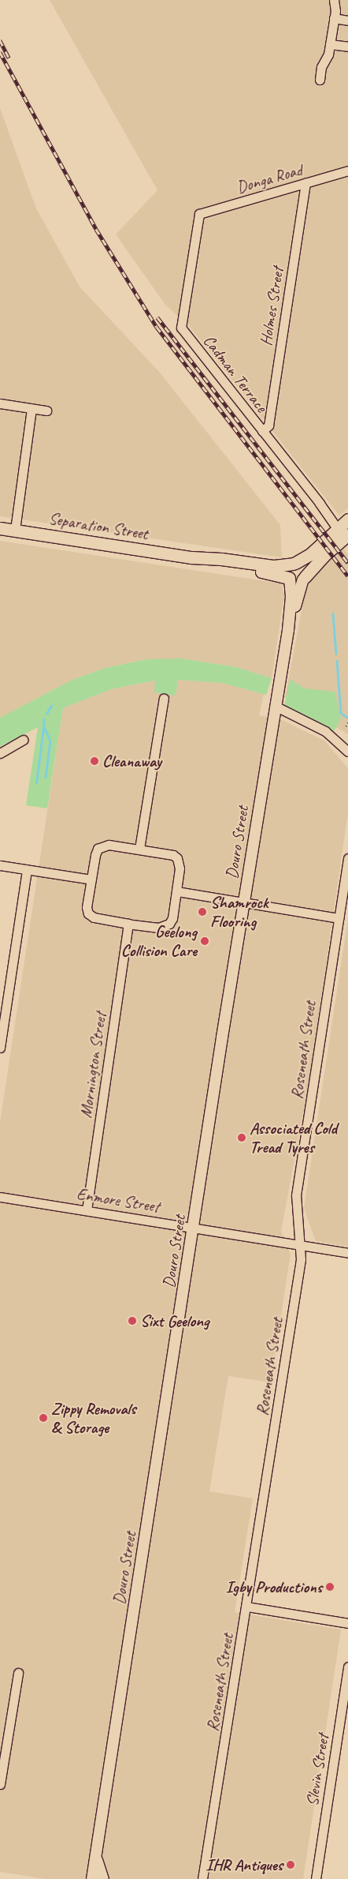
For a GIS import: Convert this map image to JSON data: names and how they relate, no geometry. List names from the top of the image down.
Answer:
{
  "streets": {
    "main road": ["Separation Street"],
    "street": [
      "Donga Road",
      "Holmes Street",
      "Cadman Terrace",
      "Douro Street",
      "Roseneath Street",
      "Mornington Street",
      "Enmore Street",
      "Slevin Street"
    ]
  },
  "crossings": [
    ["Donga Road", "Holmes Street"],
    ["Donga Road", "Cadman Terrace"],
    ["Holmes Street", "Cadman Terrace"],
    ["Cadman Terrace", "Separation Street"],
    ["Separation Street", "Douro Street"],
    ["Douro Street", "Enmore Street"],
    ["Roseneath Street", "Enmore Street"],
    ["Mornington Street", "Enmore Street"]
  ],
  "places": [
    "Cleanaway",
    "Shamrock Flooring",
    "Geelong Collision Care",
    "Associated Cold Tread Tyres",
    "Sixt Geelong",
    "Zippy Removals & Storage",
    "Igby Productions",
    "IHR Antiques"
  ]
}
